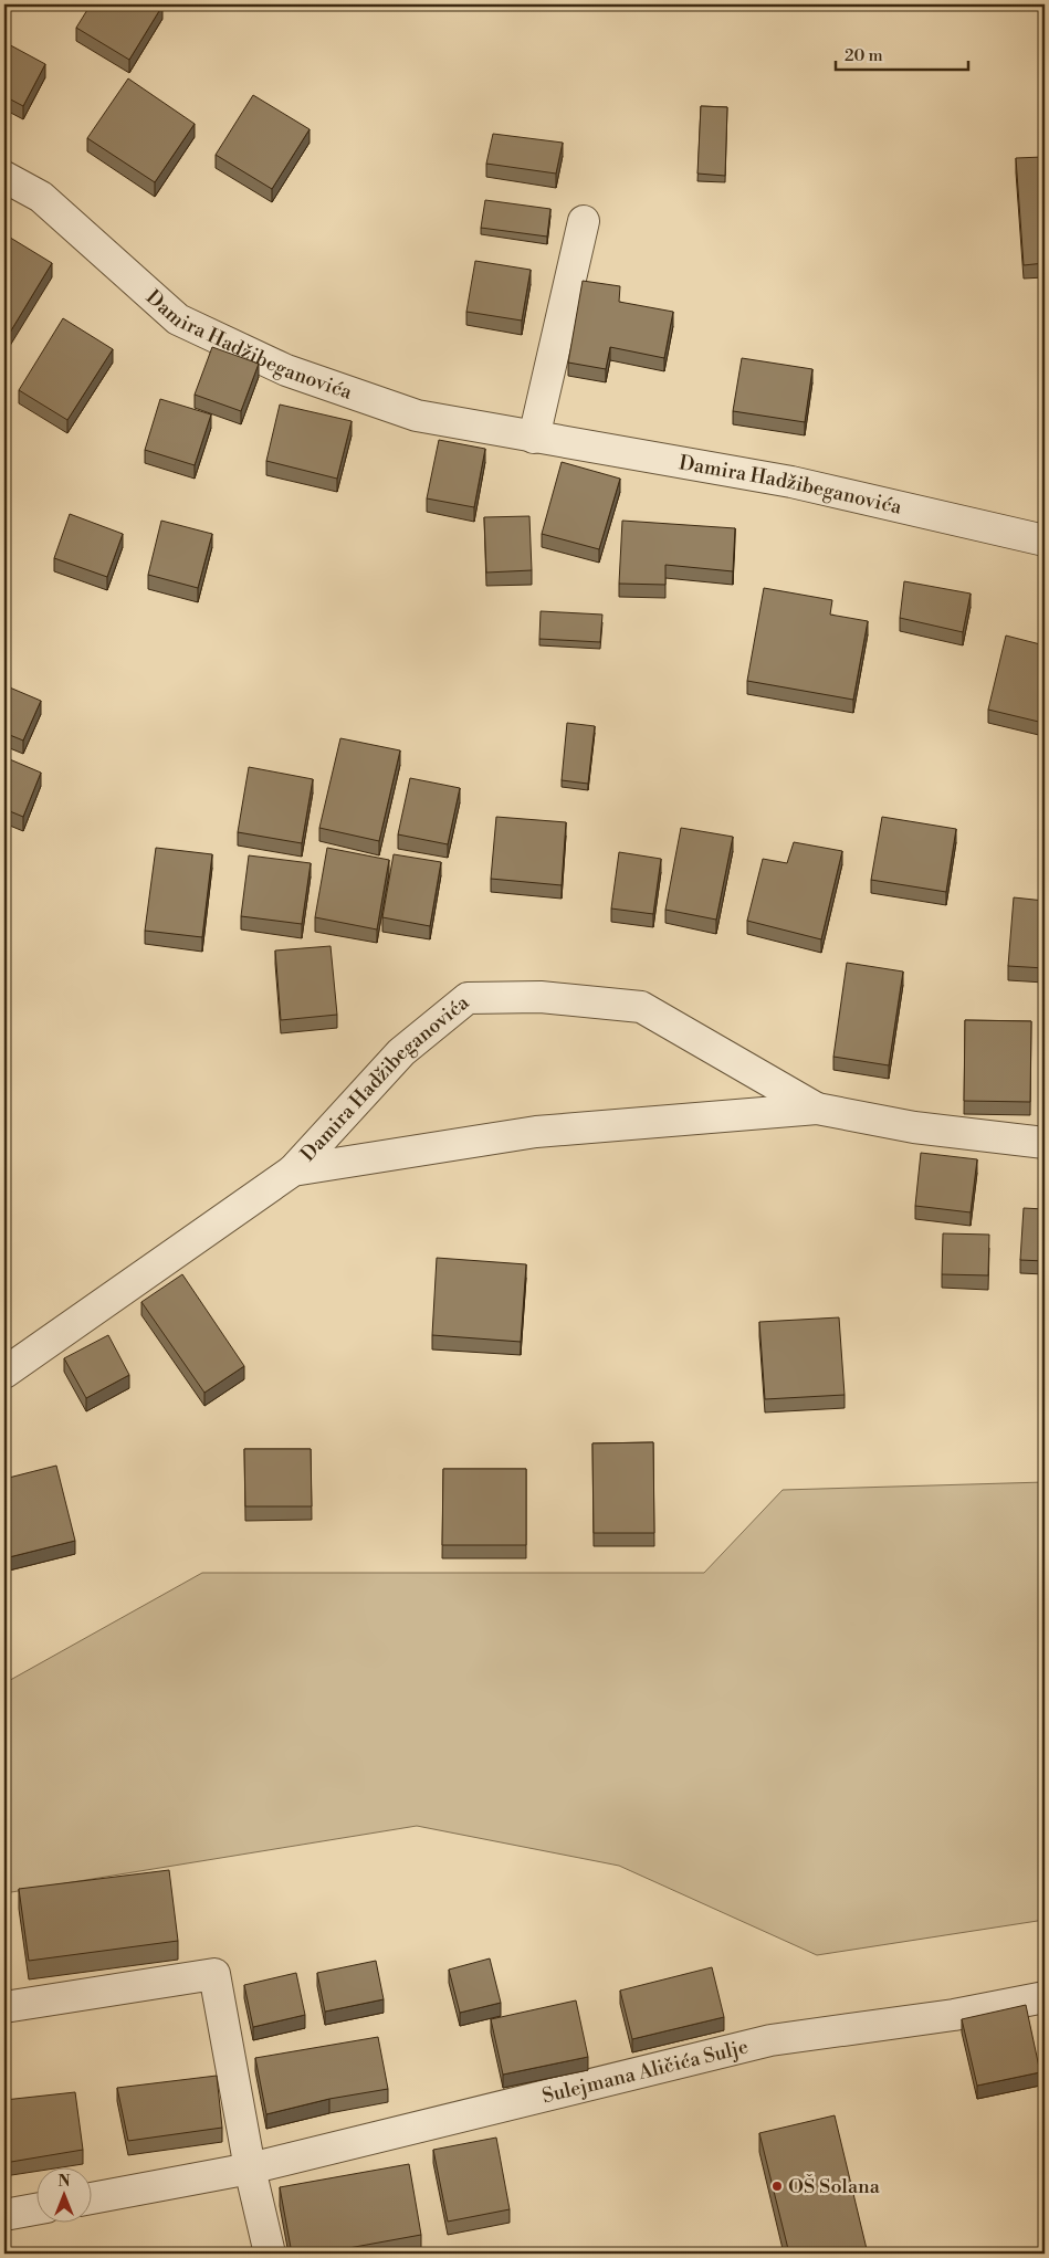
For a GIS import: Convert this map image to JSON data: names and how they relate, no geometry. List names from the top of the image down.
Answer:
{
  "streets": {
    "street": ["Damira Hadžibeganovića", "Sulejmana Aličića Sulje"]
  },
  "places": ["OŠ Solana"],
  "scale_bar": "20 m",
  "north": "top"
}
